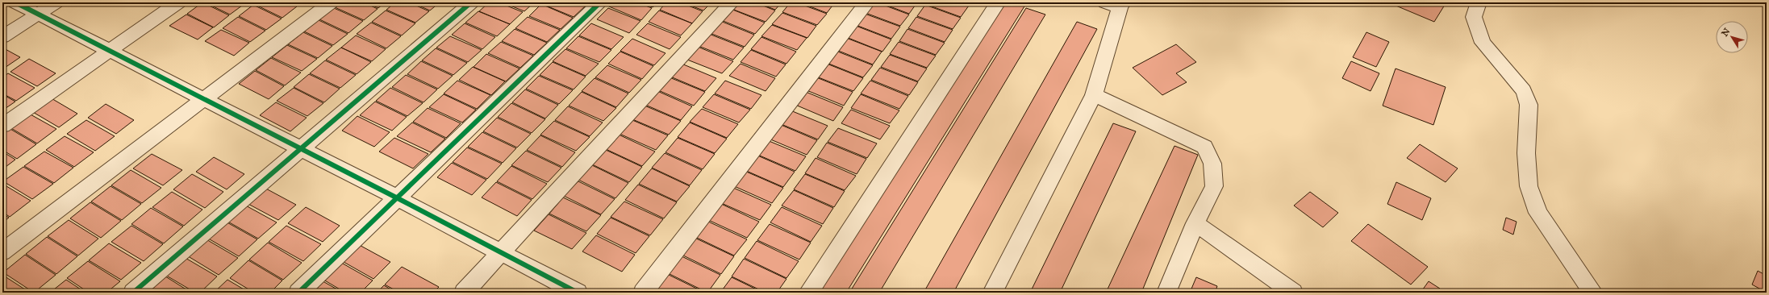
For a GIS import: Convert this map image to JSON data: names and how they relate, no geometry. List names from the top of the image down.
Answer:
{
  "north": "top left"
}
